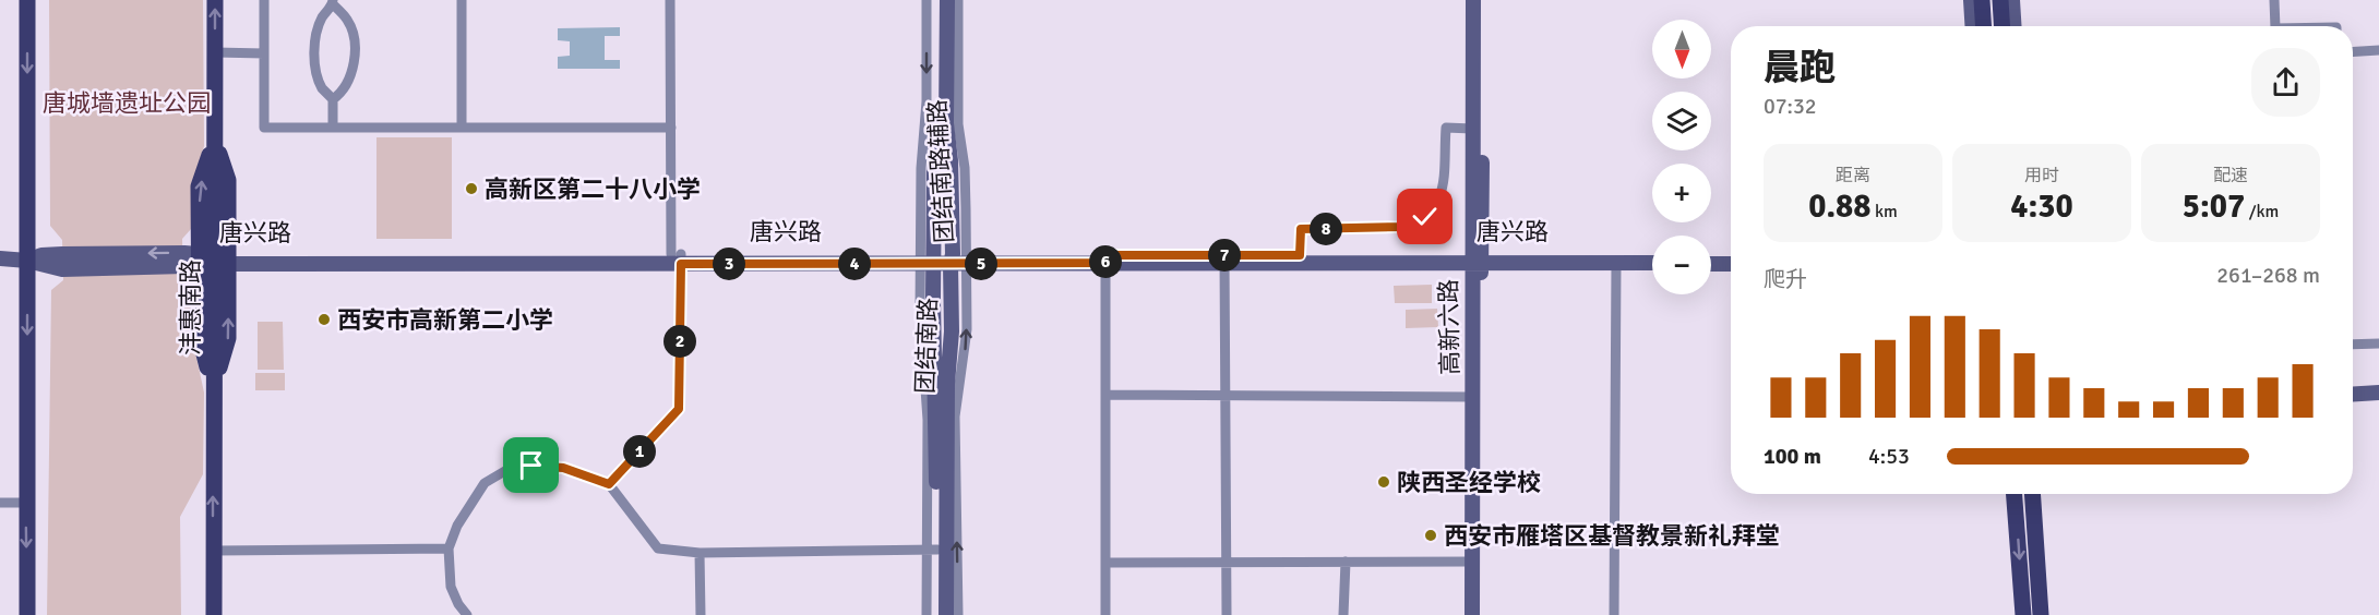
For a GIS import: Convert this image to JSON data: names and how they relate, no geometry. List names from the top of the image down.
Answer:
{
  "streets": {
    "main road": ["沣惠南路"],
    "street": [
      "团结南路辅路",
      "唐兴路",
      "高新六路",
      "团结南路"
    ]
  },
  "crossings": [
    ["团结南路辅路", "唐兴路"],
    ["团结南路辅路", "团结南路"],
    ["唐兴路", "沣惠南路"],
    ["唐兴路", "高新六路"],
    ["唐兴路", "团结南路"]
  ],
  "one_way": ["沣惠南路"],
  "parks": ["唐城墙遗址公园"],
  "places": [
    "高新区第二十八小学",
    "西安市高新第二小学",
    "陕西圣经学校",
    "西安市雁塔区基督教景新礼拜堂"
  ],
  "north": "bottom",
  "page": {
    "map_buttons": ["+", "−"],
    "heading": ["晨跑", "07:32"],
    "stats": [
      ["距离", "0.88 km"],
      ["用时", "4:30"],
      ["配速", "5:07 /km"]
    ],
    "pins": [
      "8",
      "7",
      "6",
      "3",
      "4",
      "5",
      "2",
      "1"
    ],
    "chart": ["爬升", "261–268 m"],
    "list": [
      {
        "name": "100 m",
        "note": "4:53"
      }
    ]
  }
}
